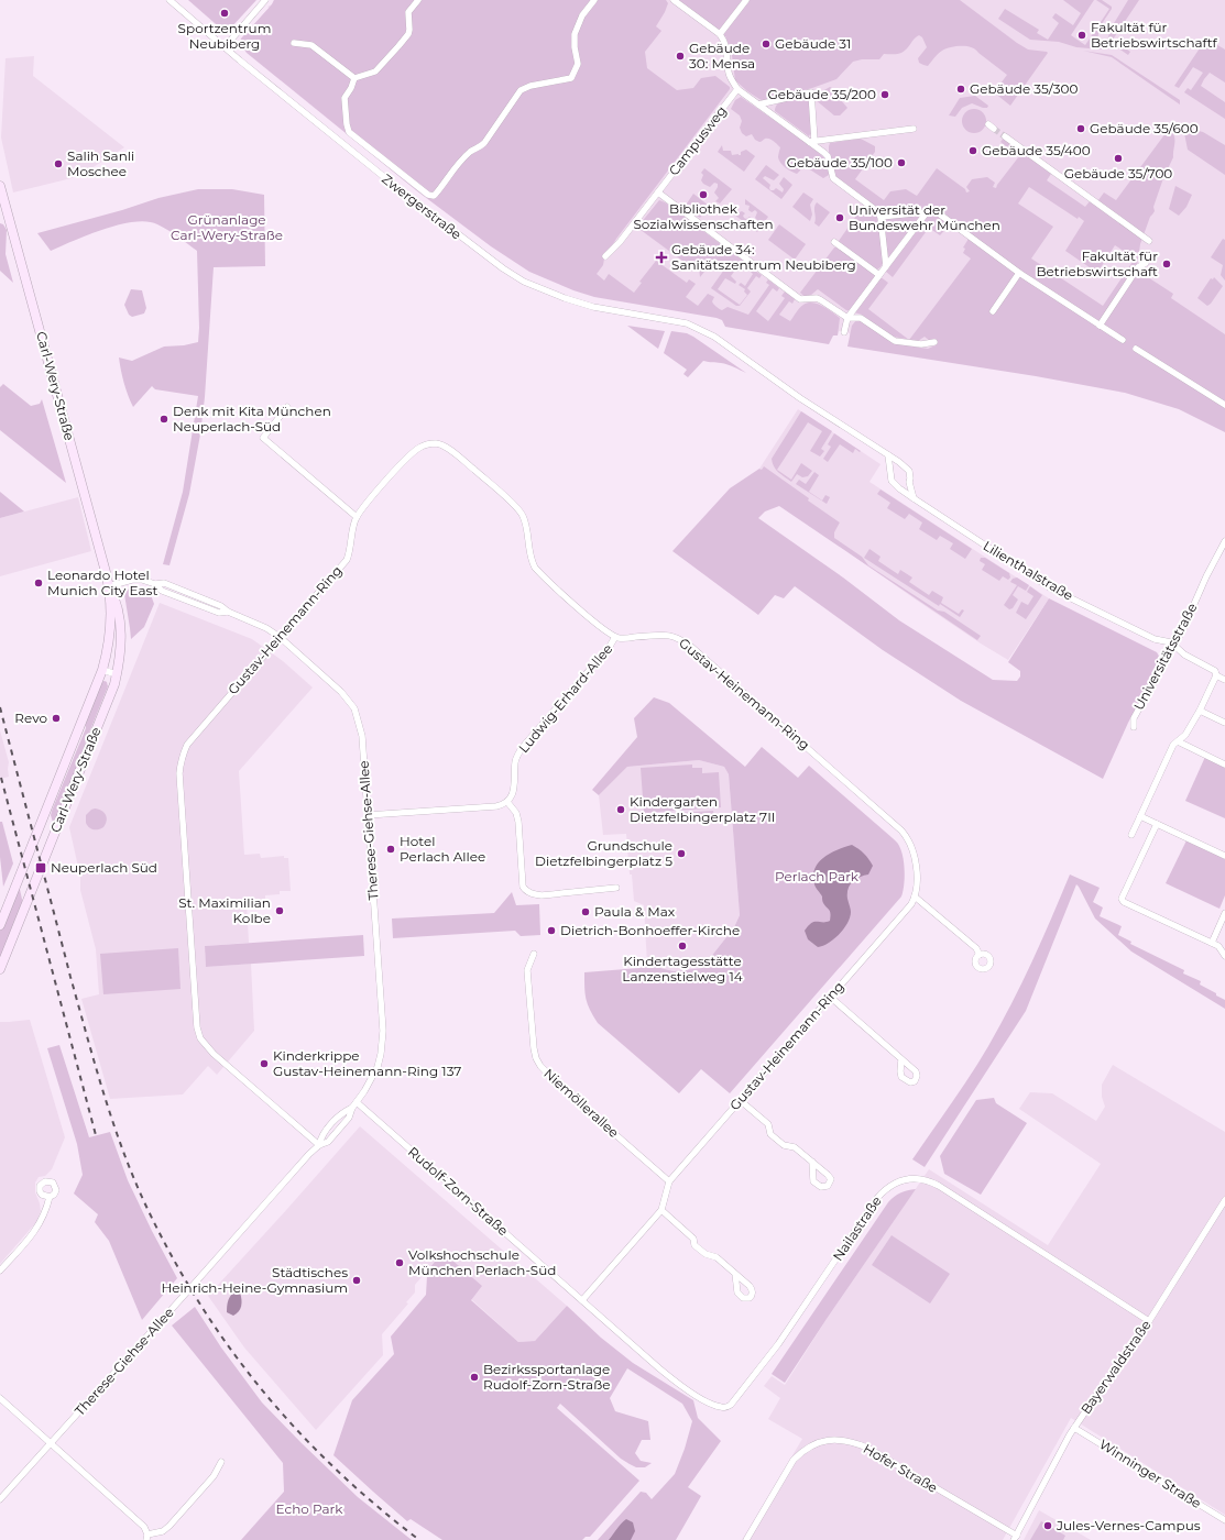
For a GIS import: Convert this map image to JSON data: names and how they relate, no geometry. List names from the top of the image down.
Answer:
{
  "streets": {
    "main road": ["Carl-Wery-Straße"],
    "street": [
      "Campusweg",
      "Zwergerstraße",
      "Lilienthalstraße",
      "Gustav-Heinemann-Ring",
      "Universitätsstraße",
      "Ludwig-Erhard-Allee",
      "Therese-Giehse-Allee",
      "Niemöllerallee",
      "Rudolf-Zorn-Straße",
      "Nailastraße",
      "Bayerwaldstraße",
      "Hofer Straße",
      "Winninger Straße"
    ]
  },
  "crossings": [
    ["Carl-Wery-Straße", "Therese-Giehse-Allee"],
    ["Lilienthalstraße", "Universitätsstraße"],
    ["Gustav-Heinemann-Ring", "Ludwig-Erhard-Allee"],
    ["Gustav-Heinemann-Ring", "Therese-Giehse-Allee"],
    ["Gustav-Heinemann-Ring", "Niemöllerallee"],
    ["Gustav-Heinemann-Ring", "Rudolf-Zorn-Straße"],
    ["Therese-Giehse-Allee", "Rudolf-Zorn-Straße"],
    ["Rudolf-Zorn-Straße", "Nailastraße"],
    ["Nailastraße", "Bayerwaldstraße"],
    ["Bayerwaldstraße", "Hofer Straße"],
    ["Bayerwaldstraße", "Winninger Straße"]
  ],
  "parks": ["Grünanlage Carl-Wery-Straße", "Perlach Park", "Echo Park"],
  "places": {
    "other": [
      "Sportzentrum Neubiberg",
      "Fakultät für Betriebswirtschaftf",
      "Gebäude 31",
      "Gebäude 30: Mensa",
      "Gebäude 35/300",
      "Gebäude 35/200",
      "Gebäude 35/600",
      "Gebäude 35/400",
      "Gebäude 35/700",
      "Gebäude 35/100",
      "Salih Sanli Moschee",
      "Bibliothek Sozialwissenschaften",
      "Universität der Bundeswehr München",
      "Fakultät für Betriebswirtschaft",
      "Denk mit Kita München Neuperlach-Süd",
      "Leonardo Hotel Munich City East",
      "Revo",
      "Kindergarten Dietzfelbingerplatz 7II",
      "Hotel Perlach Allee",
      "Grundschule Dietzfelbingerplatz 5",
      "St. Maximilian Kolbe",
      "Paula & Max",
      "Dietrich-Bonhoeffer-Kirche",
      "Kindertagesstätte Lanzenstielweg 14",
      "Kinderkrippe Gustav-Heinemann-Ring 137",
      "Volkshochschule München Perlach-Süd",
      "Städtisches Heinrich-Heine-Gymnasium",
      "Bezirkssportanlage Rudolf-Zorn-Straße",
      "Jules-Vernes-Campus"
    ],
    "health": ["Gebäude 34: Sanitätszentrum Neubiberg"],
    "transit": ["Neuperlach Süd"]
  }
}
